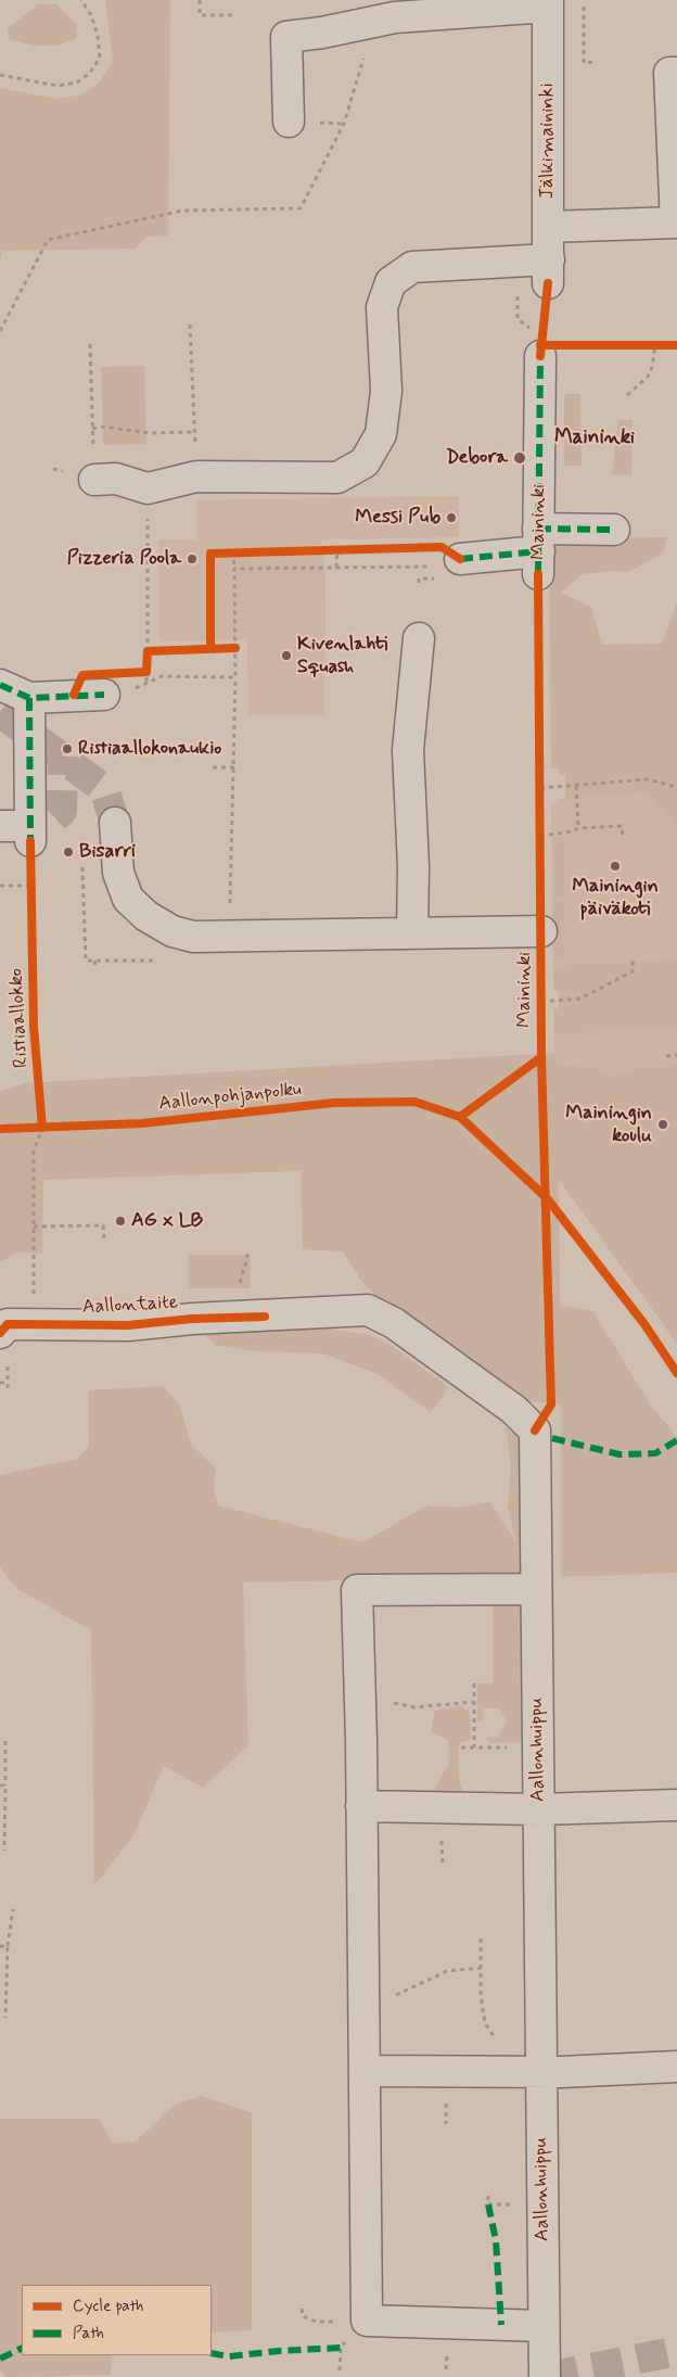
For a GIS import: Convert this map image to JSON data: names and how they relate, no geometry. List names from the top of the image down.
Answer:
{
  "streets": {
    "street": [
      "Jälkimaininki",
      "Maininki",
      "Aallontaite",
      "Aallonhuippu"
    ],
    "cycle path": ["Ristiaallokko", "Aallonpohjanpolku"]
  },
  "crossings": [
    ["Aallontaite", "Aallonhuippu"]
  ],
  "districts": ["Maininki"],
  "places": [
    "Debora",
    "Messi Pub",
    "Pizzeria Poola",
    "Kivenlahti Squash",
    "Ristiaallokonaukio",
    "Bisarri",
    "Mainingin päiväkoti",
    "Mainingin koulu",
    "AG x LB"
  ],
  "legend": ["Cycle path", "Path"]
}
